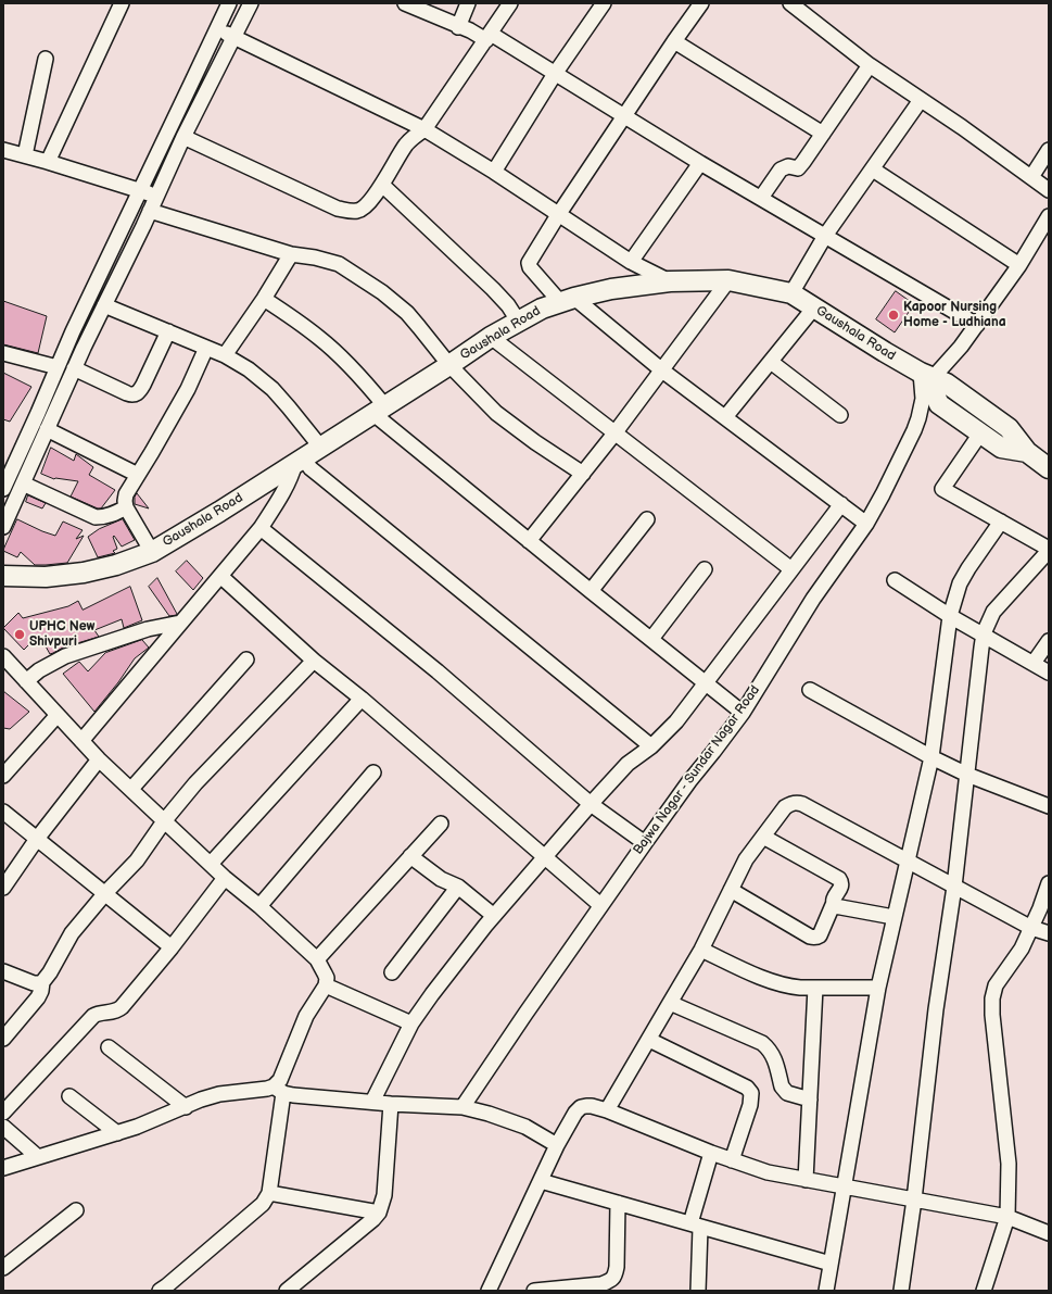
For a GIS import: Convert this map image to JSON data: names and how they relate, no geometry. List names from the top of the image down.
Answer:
{
  "streets": {
    "street": ["Gaushala Road", "Bajwa Nagar - Sundar Nagar Road"]
  },
  "crossings": [
    ["Gaushala Road", "Bajwa Nagar - Sundar Nagar Road"]
  ],
  "places": ["Kapoor Nursing Home - Ludhiana", "UPHC New Shivpuri"]
}
